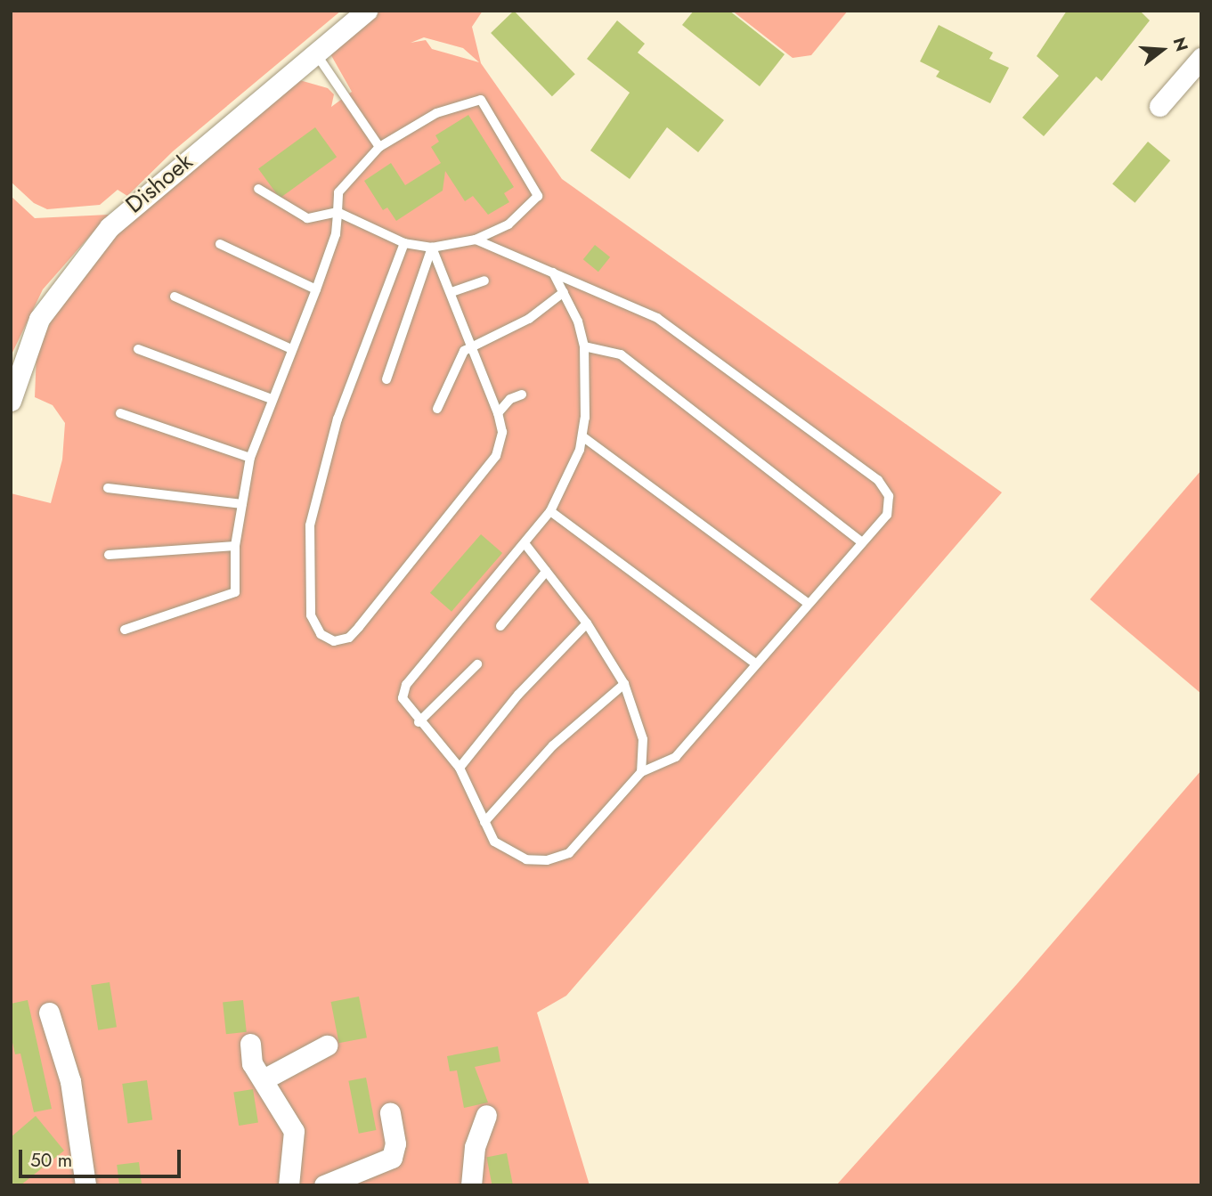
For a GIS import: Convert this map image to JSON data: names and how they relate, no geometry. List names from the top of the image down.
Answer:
{
  "streets": {
    "street": ["Dishoek"]
  },
  "scale_bar": "50 m",
  "north": "right"
}
